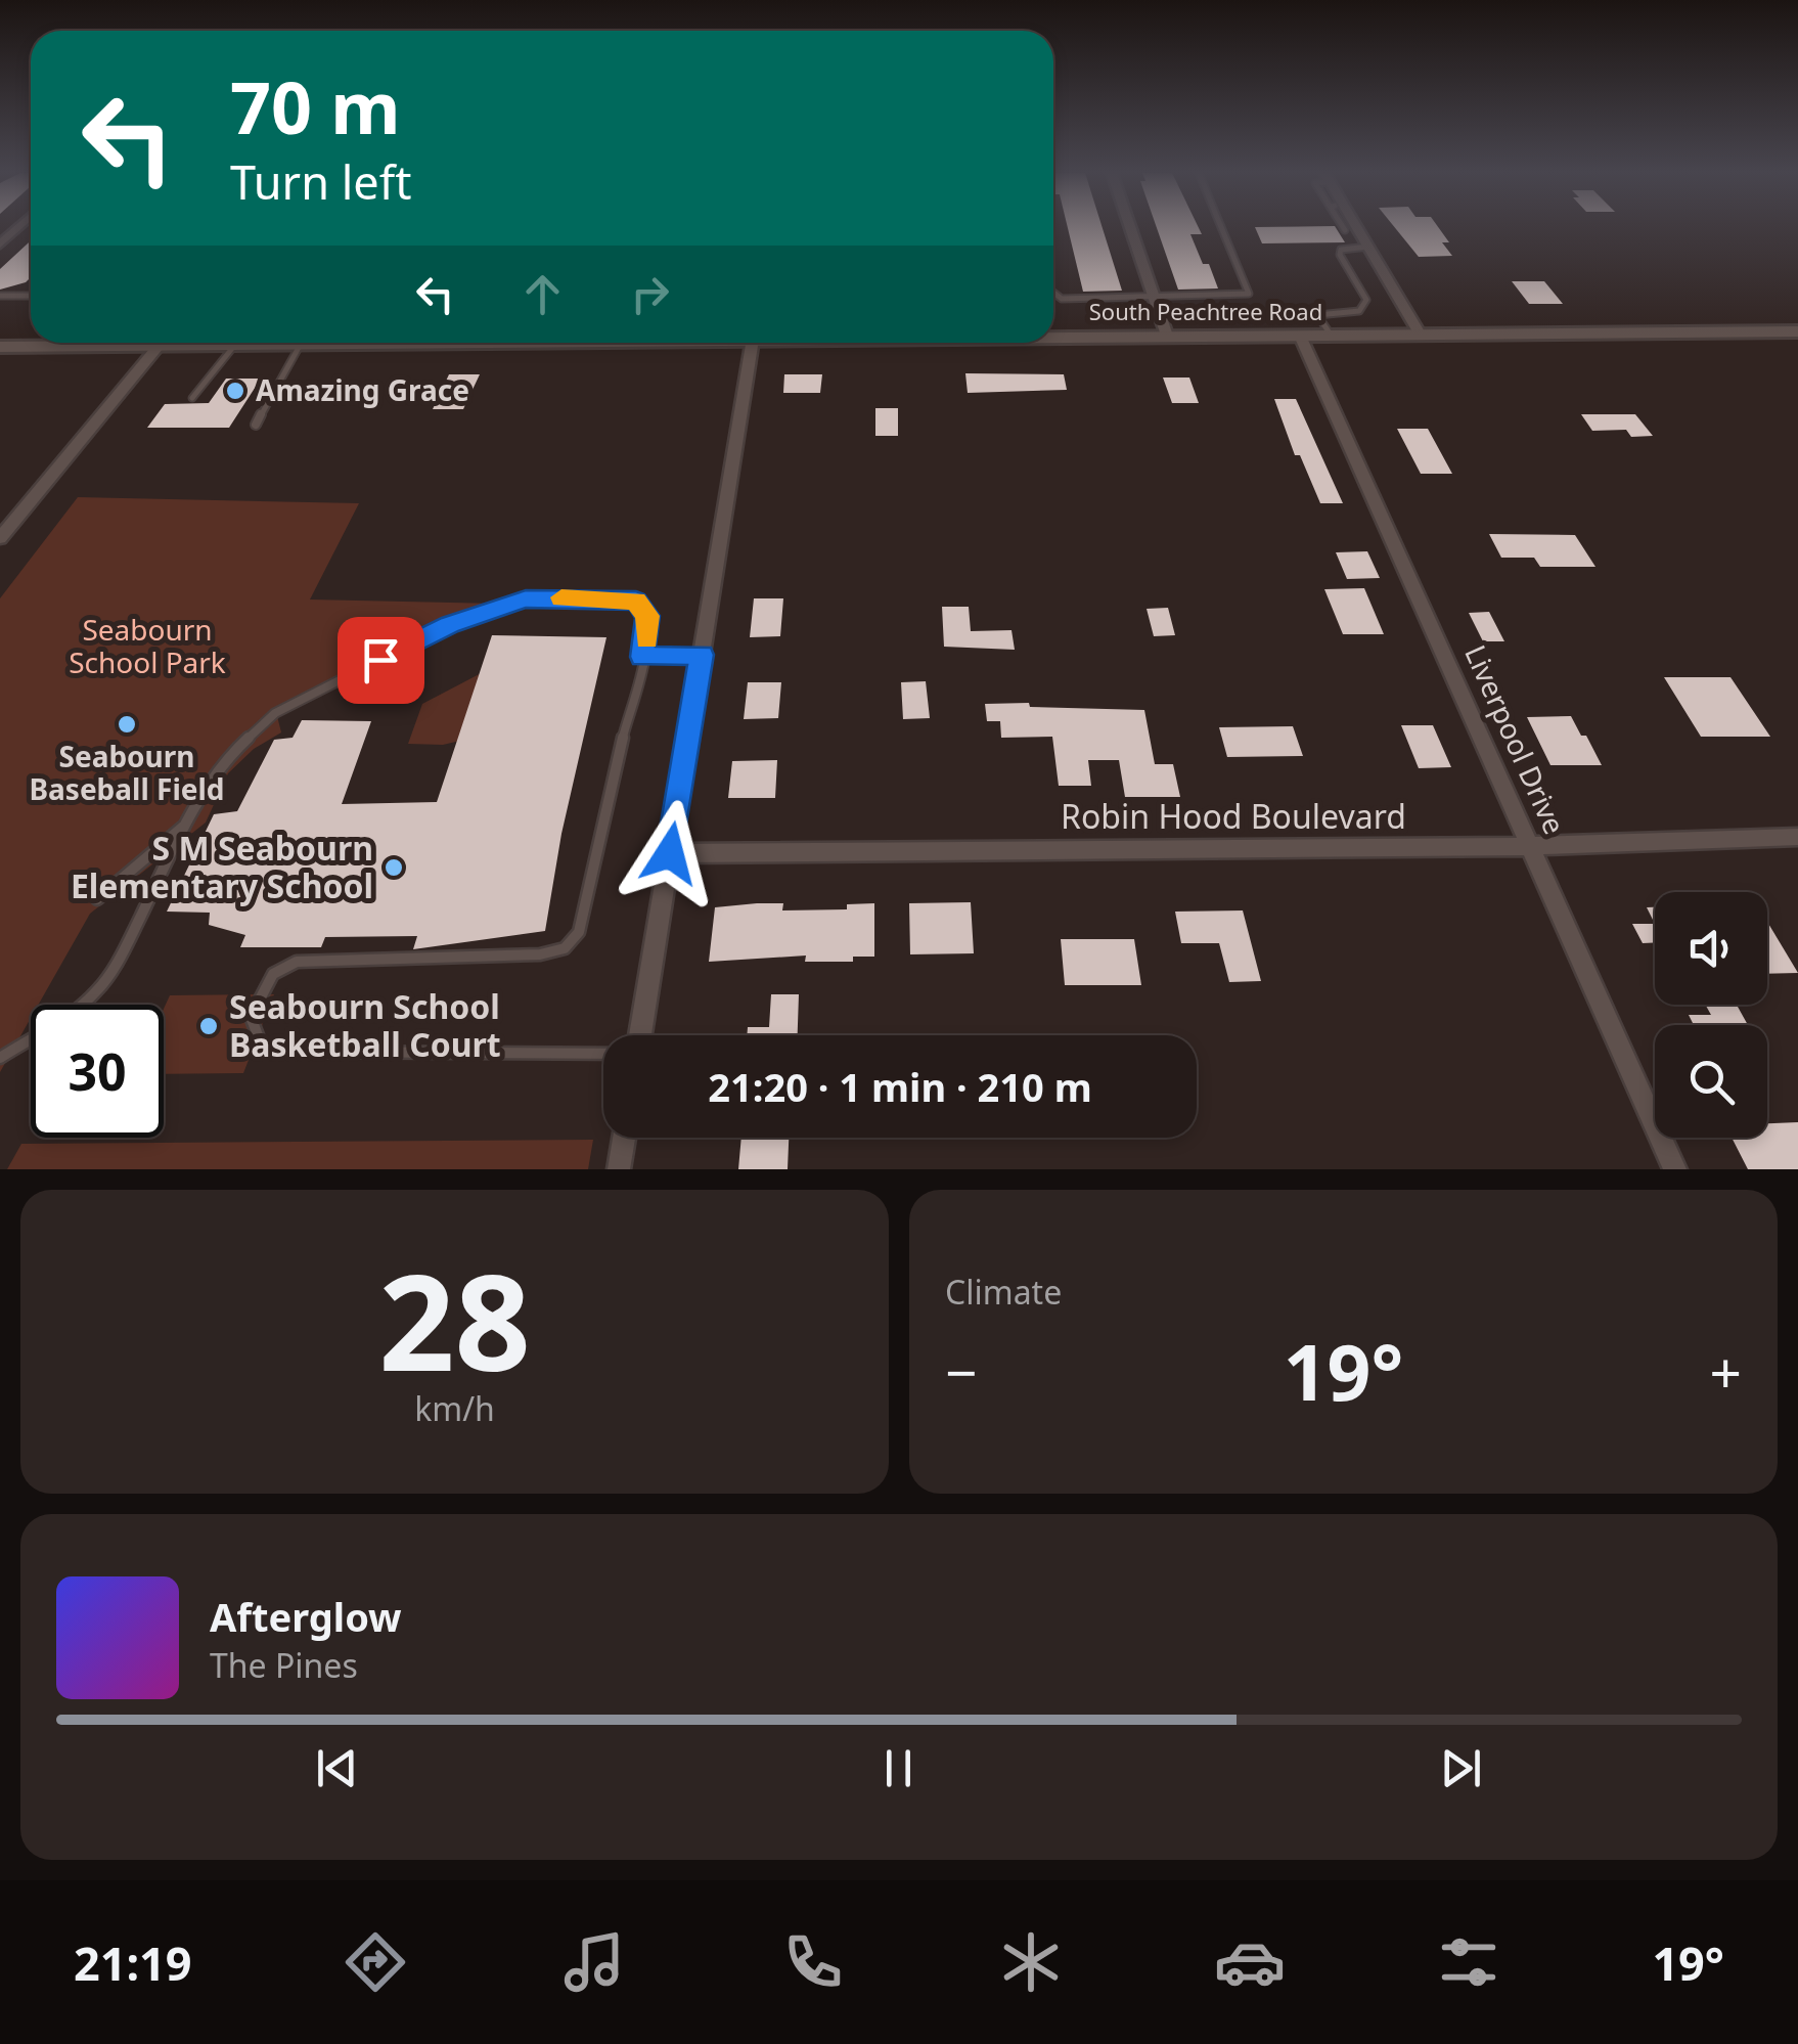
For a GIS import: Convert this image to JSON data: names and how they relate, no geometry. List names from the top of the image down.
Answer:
{
  "streets": {
    "main road": ["South Peachtree Road"],
    "street": ["Liverpool Drive", "Robin Hood Boulevard"]
  },
  "crossings": [
    ["South Peachtree Road", "Liverpool Drive"],
    ["Liverpool Drive", "Robin Hood Boulevard"]
  ],
  "parks": ["Seabourn School Park"],
  "places": [
    "Amazing Grace",
    "Seabourn Baseball Field",
    "S M Seabourn Elementary School",
    "Seabourn School Basketball Court"
  ],
  "page": {
    "turn": ["70 m", "Turn left"],
    "limit": "30",
    "trip": "21:20 · 1 min · 210 m",
    "tile": [
      ["28", "km/h"],
      "Climate"
    ],
    "heat": ["−", "19°", "+"],
    "song": ["Afterglow", "The Pines"],
    "tabs": ["21:19", "19°"]
  }
}
